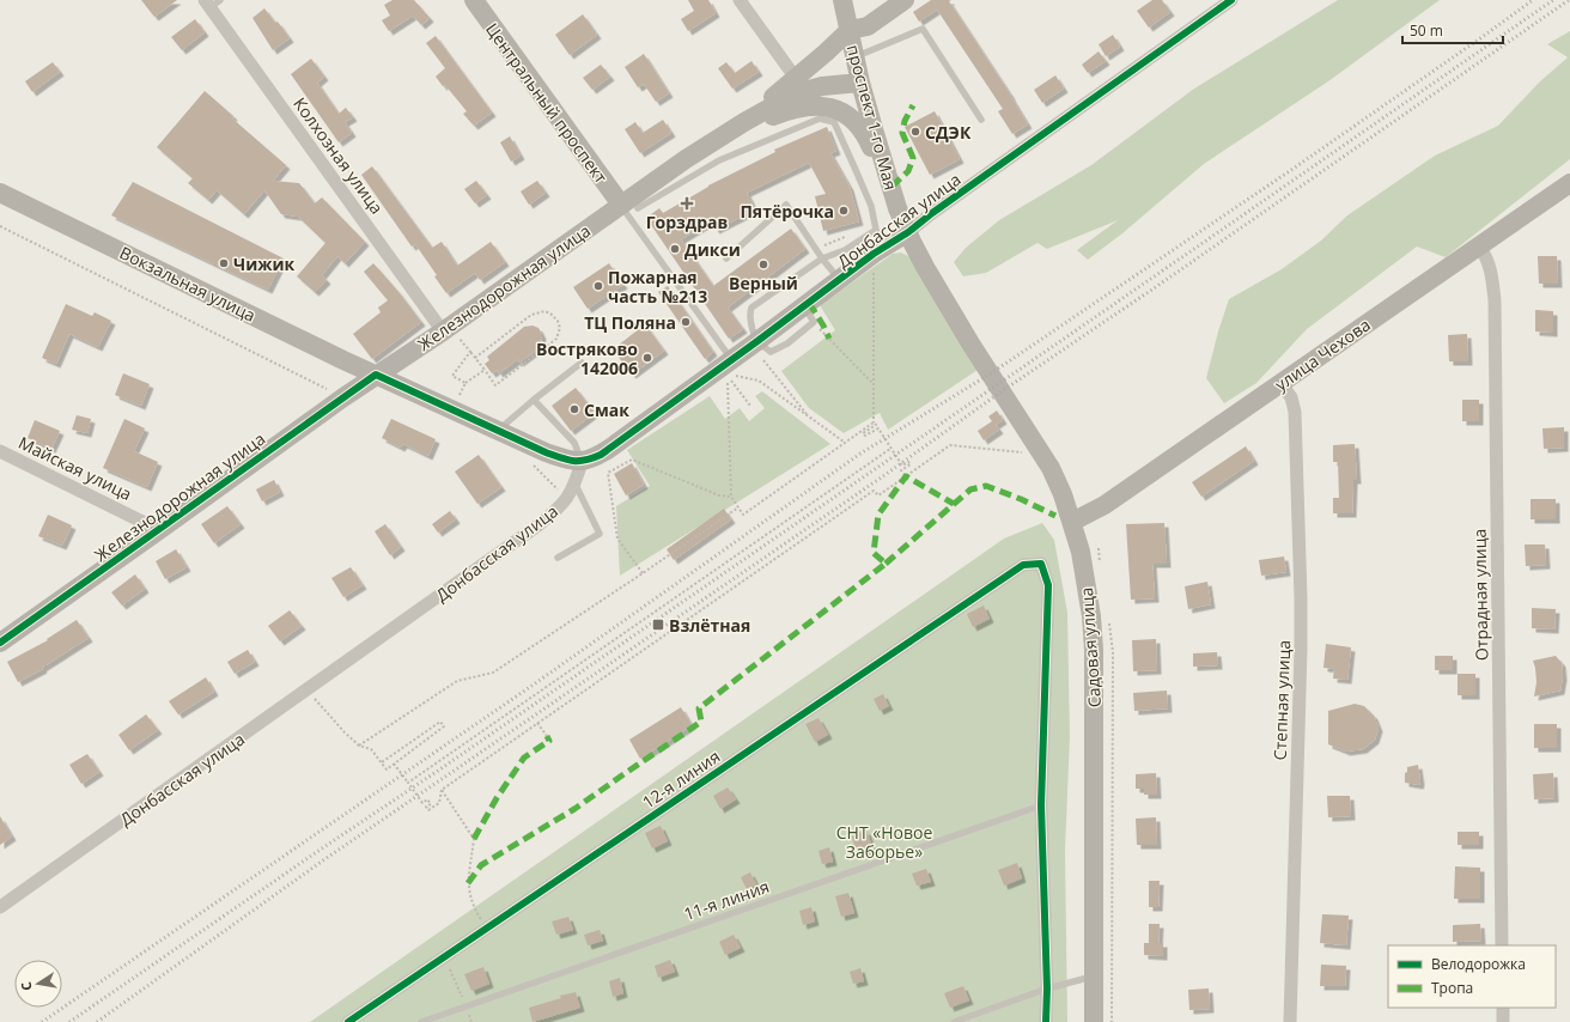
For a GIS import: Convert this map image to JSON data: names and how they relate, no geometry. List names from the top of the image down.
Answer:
{
  "streets": {
    "main road": [
      "Центральный проспект",
      "проспект 1-го Мая",
      "Донбасская улица",
      "Вокзальная улица",
      "Железнодорожная улица",
      "улица Чехова",
      "Садовая улица"
    ],
    "street": [
      "Колхозная улица",
      "Майская улица",
      "Отрадная улица",
      "Степная улица",
      "12-я линия"
    ],
    "lane": ["11-я линия"]
  },
  "crossings": [
    ["Центральный проспект", "Железнодорожная улица"],
    ["проспект 1-го Мая", "Донбасская улица"],
    ["проспект 1-го Мая", "Железнодорожная улица"],
    ["проспект 1-го Мая", "Садовая улица"],
    ["Колхозная улица", "Железнодорожная улица"],
    ["Донбасская улица", "Вокзальная улица"],
    ["Донбасская улица", "Садовая улица"],
    ["Вокзальная улица", "Железнодорожная улица"],
    ["Железнодорожная улица", "Майская улица"],
    ["улица Чехова", "Отрадная улица"],
    ["улица Чехова", "Садовая улица"],
    ["улица Чехова", "Степная улица"],
    ["12-я линия", "11-я линия"]
  ],
  "parks": ["СНТ «Новое Заборье»"],
  "places": {
    "other": [
      "СДЭК",
      "Пятёрочка",
      "Дикси",
      "Чижик",
      "Верный",
      "Пожарная часть №213",
      "ТЦ Поляна",
      "Востряково 142006",
      "Смак"
    ],
    "health": ["Горздрав"],
    "transit": ["Взлётная"]
  },
  "legend": ["Велодорожка", "Тропа"],
  "scale_bar": "50 m",
  "north": "left"
}
